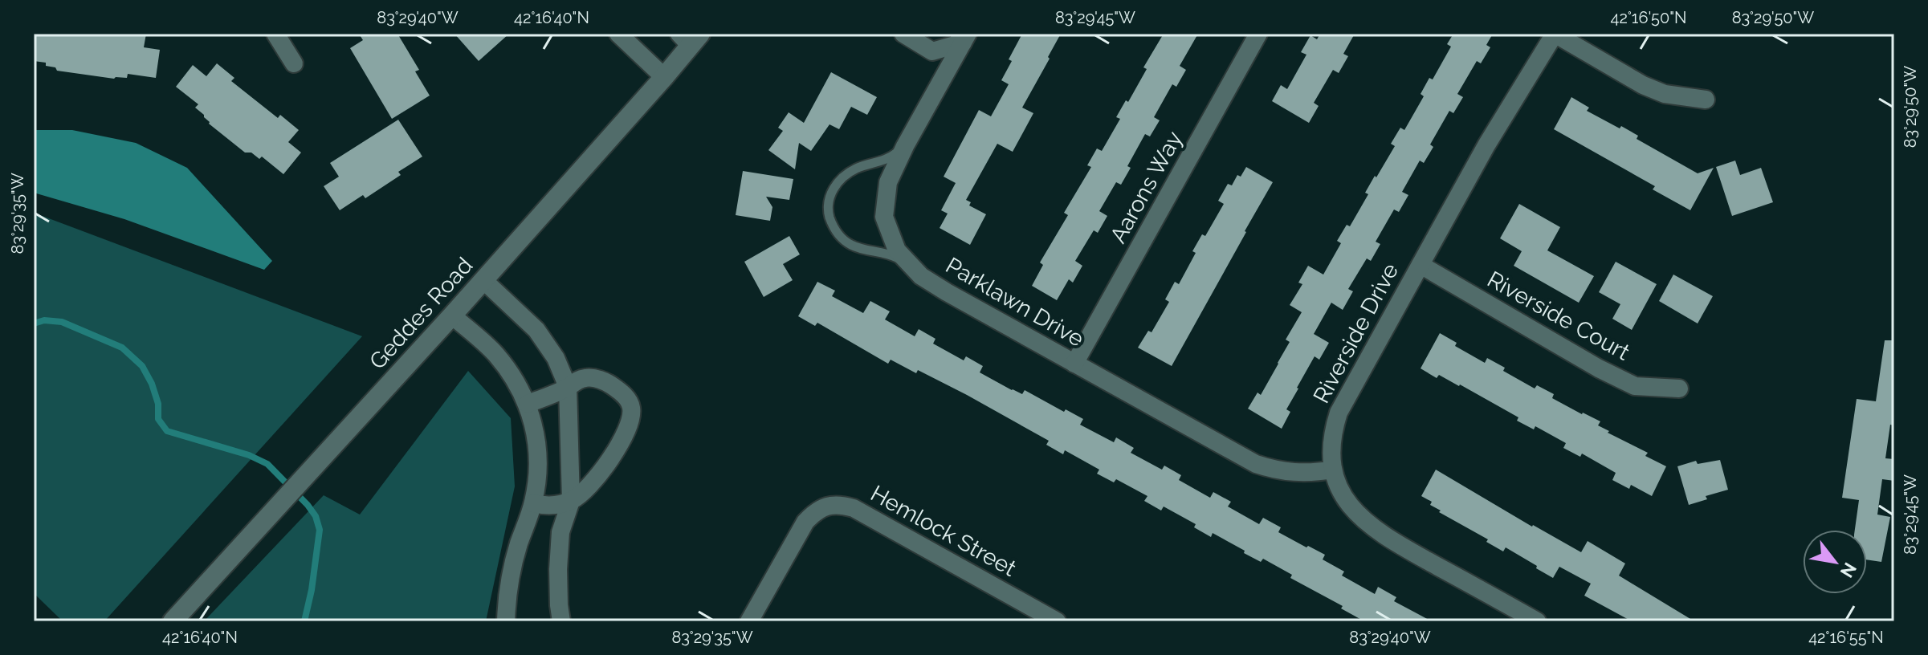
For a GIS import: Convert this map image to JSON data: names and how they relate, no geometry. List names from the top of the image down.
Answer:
{
  "streets": {
    "main road": ["Geddes Road"],
    "street": [
      "Aarons Way",
      "Parklawn Drive",
      "Riverside Court",
      "Riverside Drive",
      "Hemlock Street"
    ]
  },
  "crossings": [
    ["Aarons Way", "Parklawn Drive"],
    ["Parklawn Drive", "Riverside Drive"],
    ["Riverside Court", "Riverside Drive"]
  ],
  "north": "bottom right",
  "coordinates": [
    "83°29'40\"W",
    "42°16'40\"N",
    "83°29'45\"W",
    "42°16'50\"N",
    "83°29'50\"W",
    "83°29'35\"W",
    "42°16'55\"N"
  ]
}
